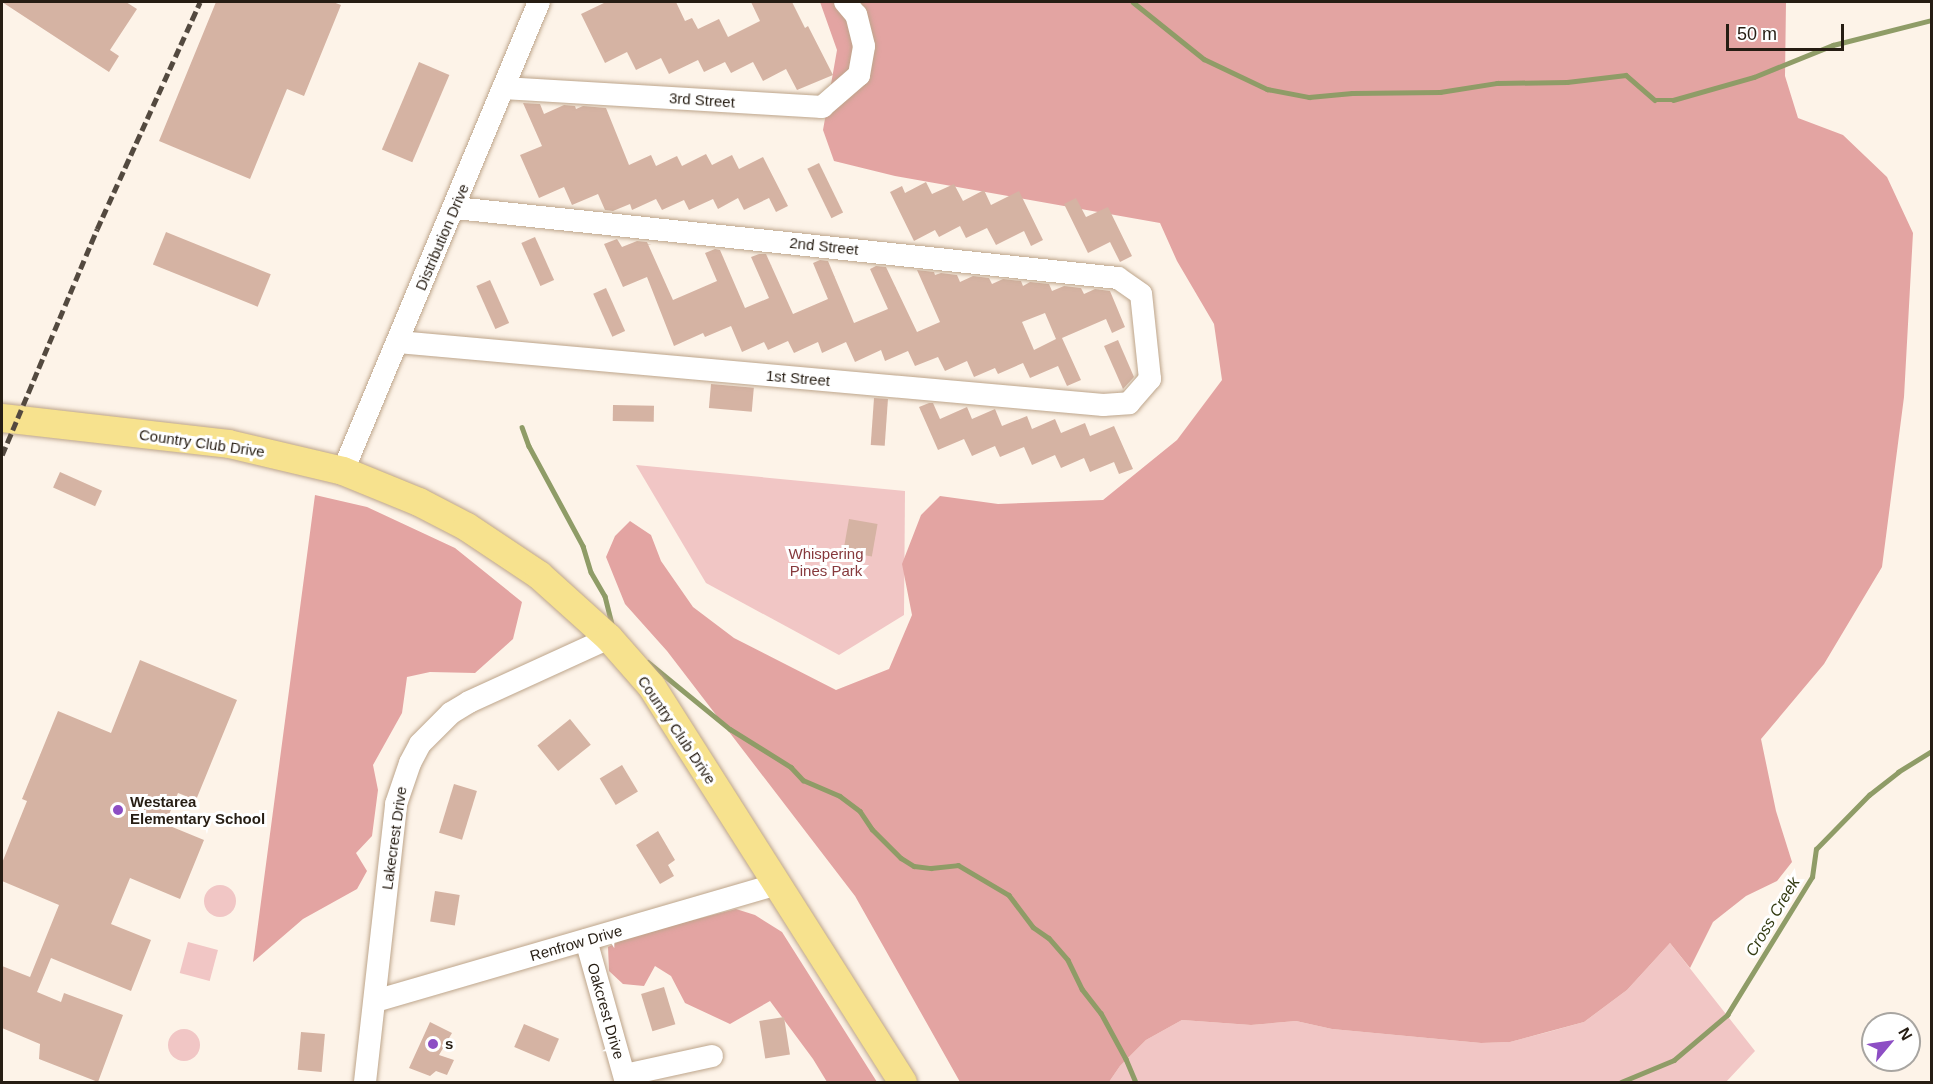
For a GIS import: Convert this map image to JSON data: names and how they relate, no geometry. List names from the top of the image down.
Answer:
{
  "streets": {
    "main road": ["Country Club Drive"],
    "street": [
      "3rd Street",
      "Distribution Drive",
      "2nd Street",
      "1st Street",
      "Lakecrest Drive",
      "Renfrow Drive",
      "Oakcrest Drive"
    ]
  },
  "crossings": [
    ["3rd Street", "Distribution Drive"],
    ["Distribution Drive", "2nd Street"],
    ["Distribution Drive", "1st Street"],
    ["Distribution Drive", "Country Club Drive"],
    ["2nd Street", "1st Street"],
    ["Country Club Drive", "Lakecrest Drive"],
    ["Country Club Drive", "Renfrow Drive"],
    ["Lakecrest Drive", "Renfrow Drive"],
    ["Renfrow Drive", "Oakcrest Drive"]
  ],
  "water": ["Cross Creek"],
  "parks": ["Whispering Pines Park"],
  "places": ["Westarea Elementary School", "s"],
  "scale_bar": "50 m",
  "north": "top right"
}
